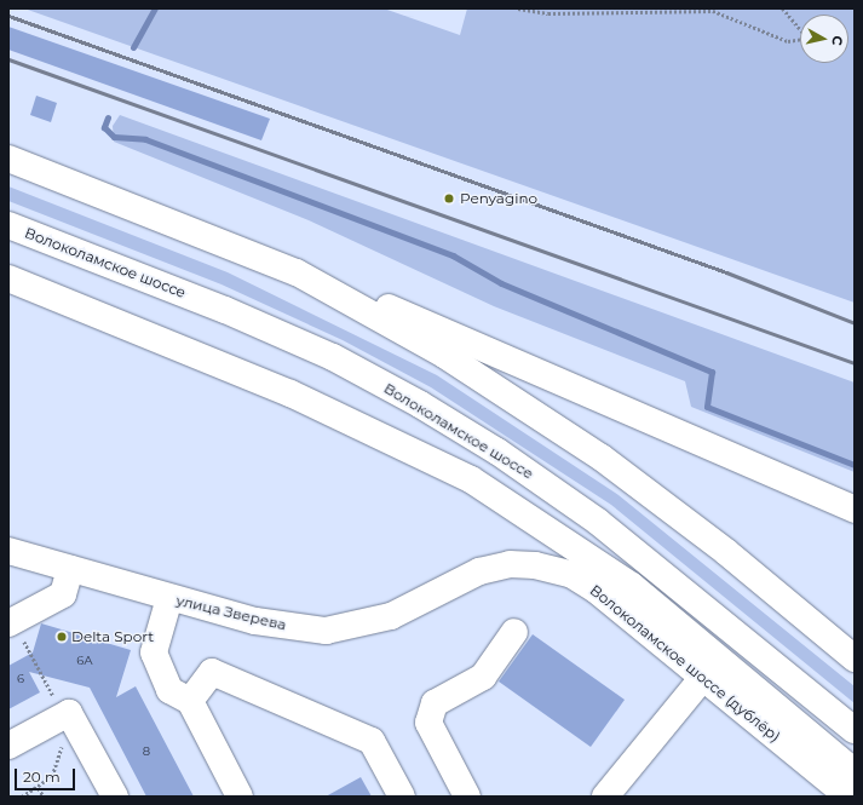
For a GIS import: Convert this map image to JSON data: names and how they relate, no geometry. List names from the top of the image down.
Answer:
{
  "streets": {
    "main road": ["Волоколамское шоссе", "улица Зверева", "Волоколамское шоссе (дублёр)"]
  },
  "crossings": [
    ["улица Зверева", "Волоколамское шоссе (дублёр)"]
  ],
  "places": ["Penyagino", "Delta Sport"],
  "house_numbers": ["6А", "6", "8"],
  "scale_bar": "20 m",
  "north": "right"
}
